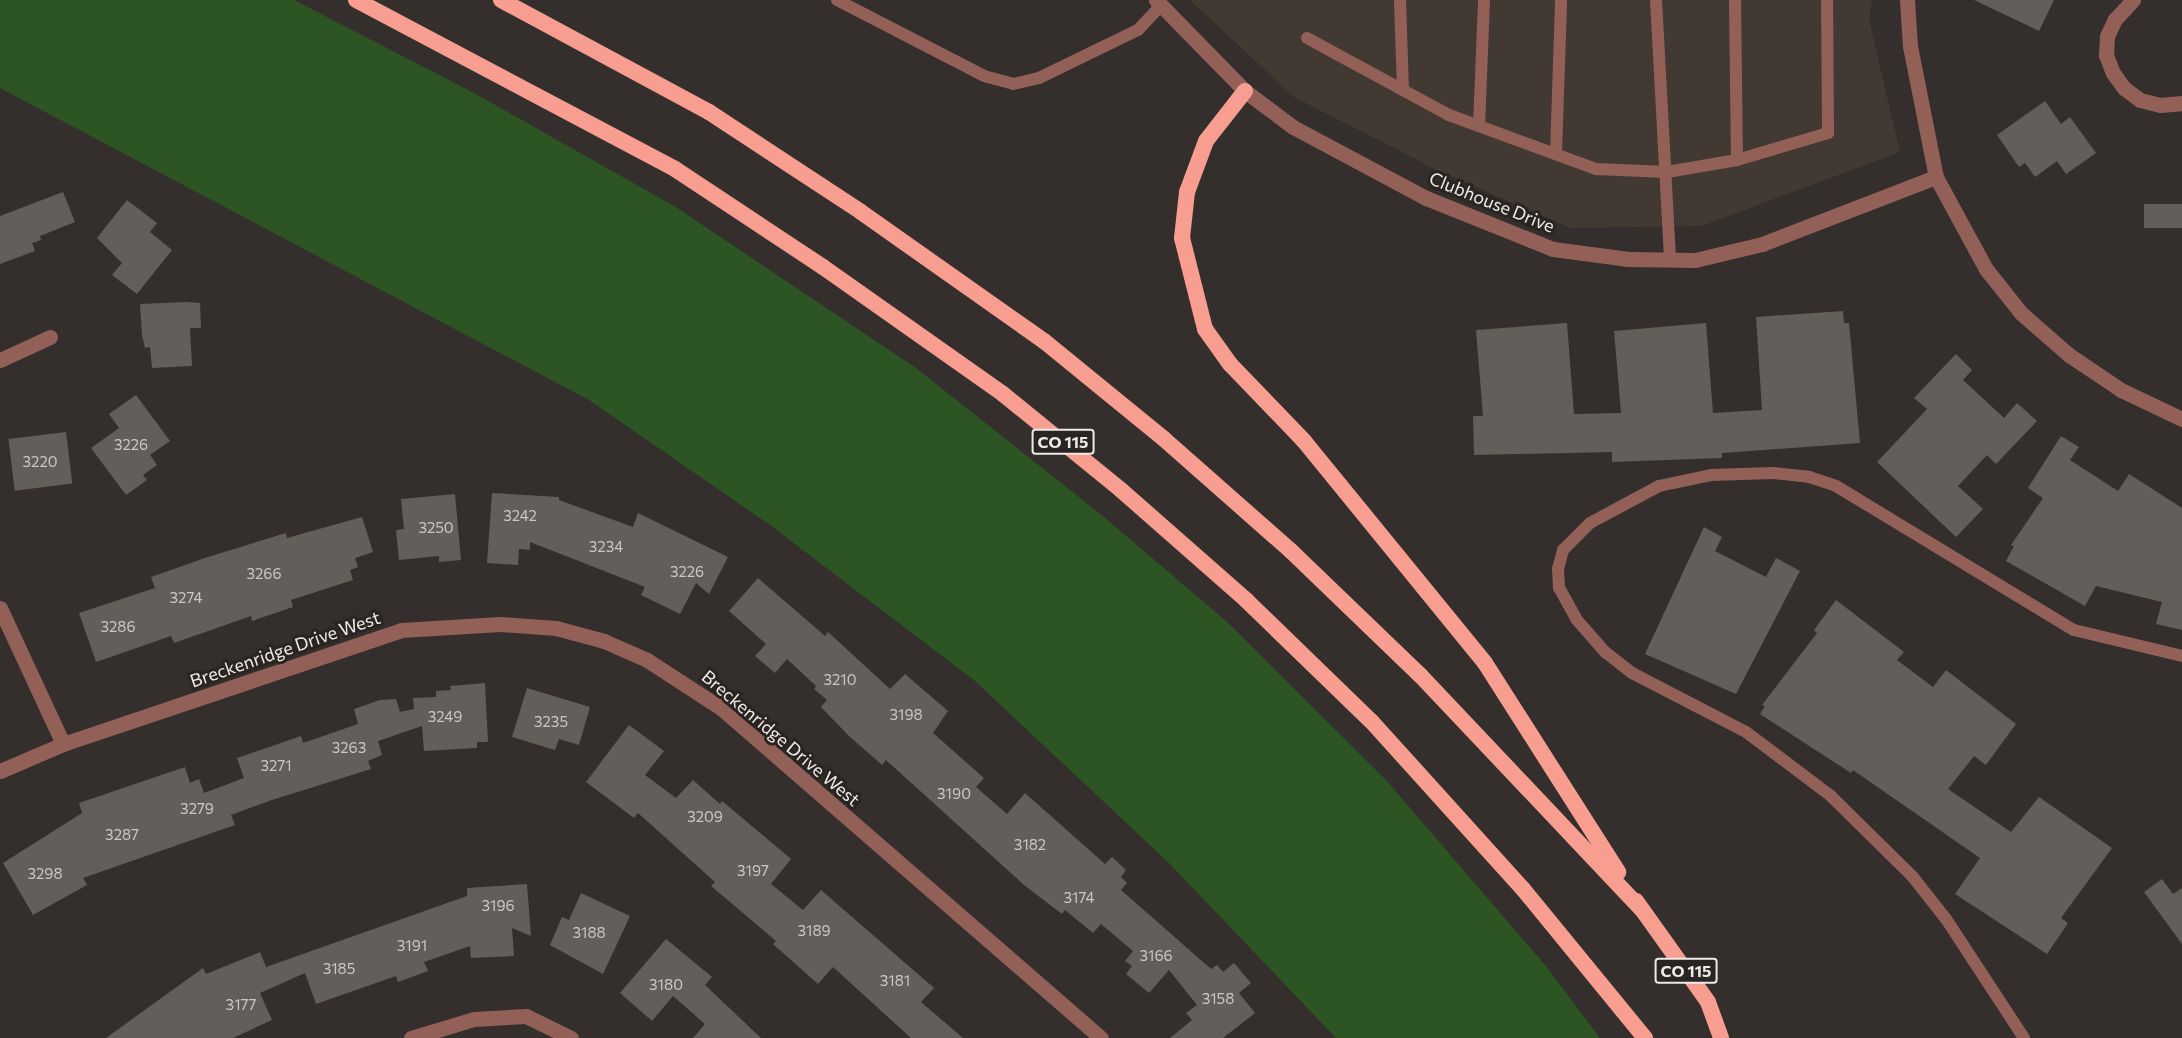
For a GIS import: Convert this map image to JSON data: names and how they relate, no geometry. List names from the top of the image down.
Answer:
{
  "streets": {
    "highway": ["CO 115"],
    "street": ["Clubhouse Drive", "Breckenridge Drive West"]
  },
  "house_numbers": [
    "3226",
    "3220",
    "3242",
    "3250",
    "3234",
    "3226",
    "3266",
    "3274",
    "3286",
    "3210",
    "3198",
    "3249",
    "3235",
    "3263",
    "3271",
    "3190",
    "3279",
    "3209",
    "3287",
    "3182",
    "3197",
    "3298",
    "3174",
    "3196",
    "3189",
    "3188",
    "3191",
    "3166",
    "3185",
    "3181",
    "3180",
    "3158",
    "3177"
  ]
}
